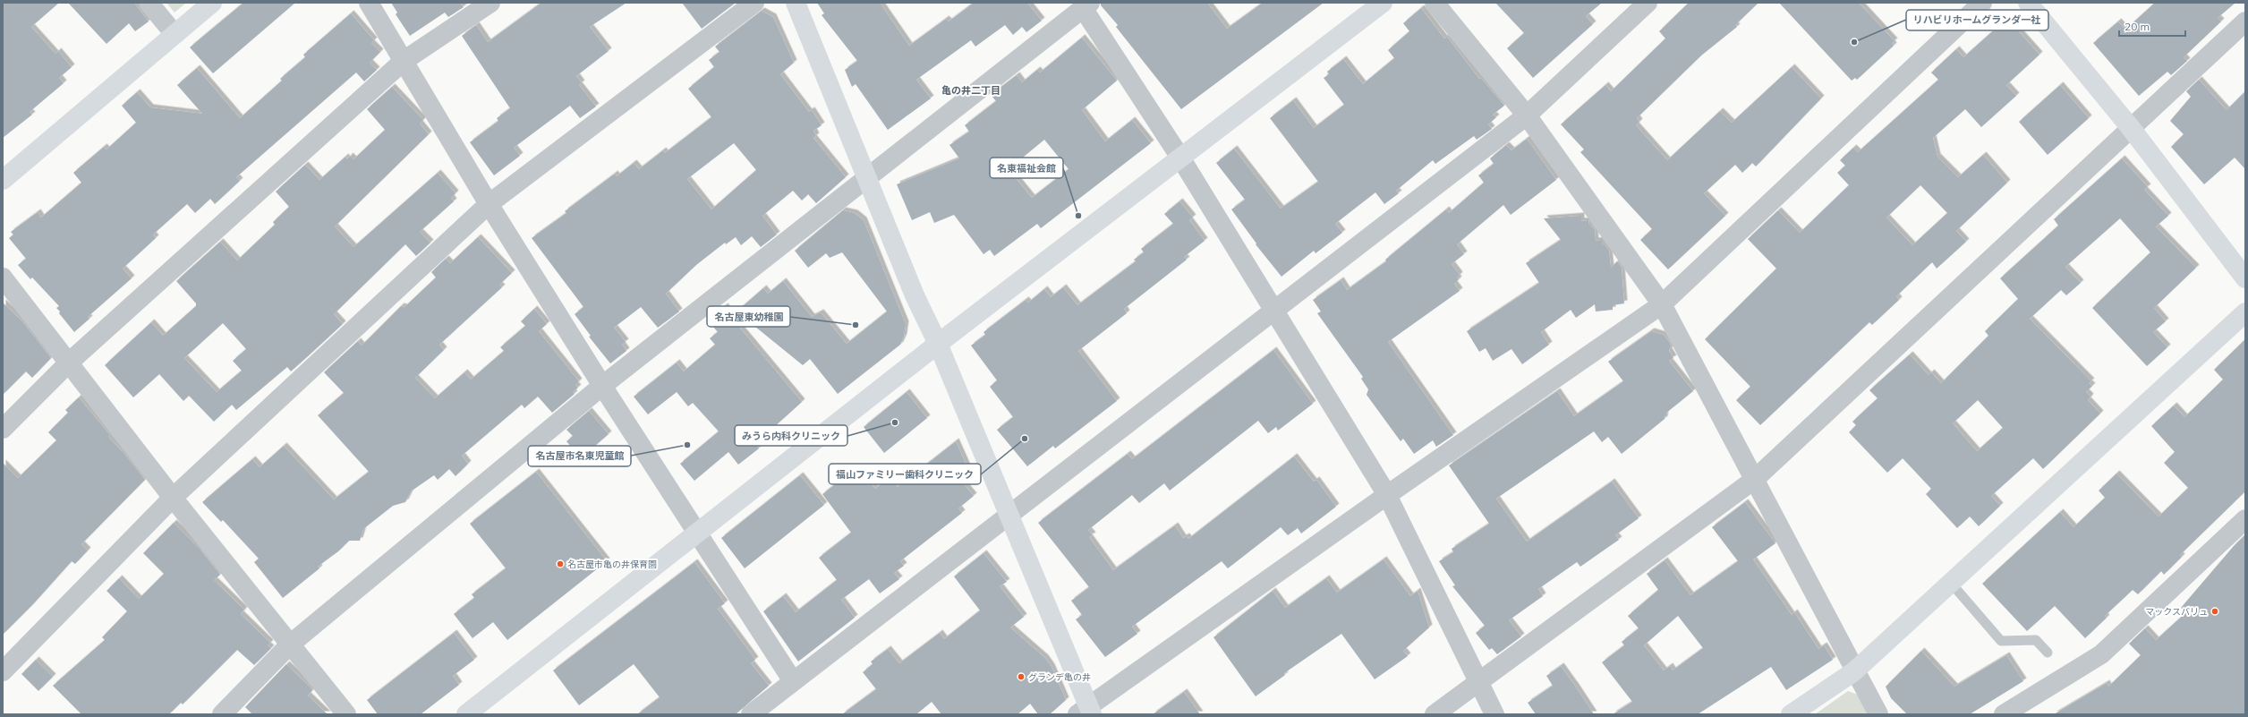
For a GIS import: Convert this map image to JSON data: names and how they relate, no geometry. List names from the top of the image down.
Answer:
{
  "districts": ["亀の井二丁目"],
  "places": [
    "リハビリホームグランダ一社",
    "名東福祉会館",
    "名古屋東幼稚園",
    "みうら内科クリニック",
    "福山ファミリー歯科クリニック",
    "名古屋市名東児童館",
    "名古屋市亀の井保育園",
    "マックスバリュ",
    "グランデ亀の井"
  ],
  "scale_bar": "20 m"
}
